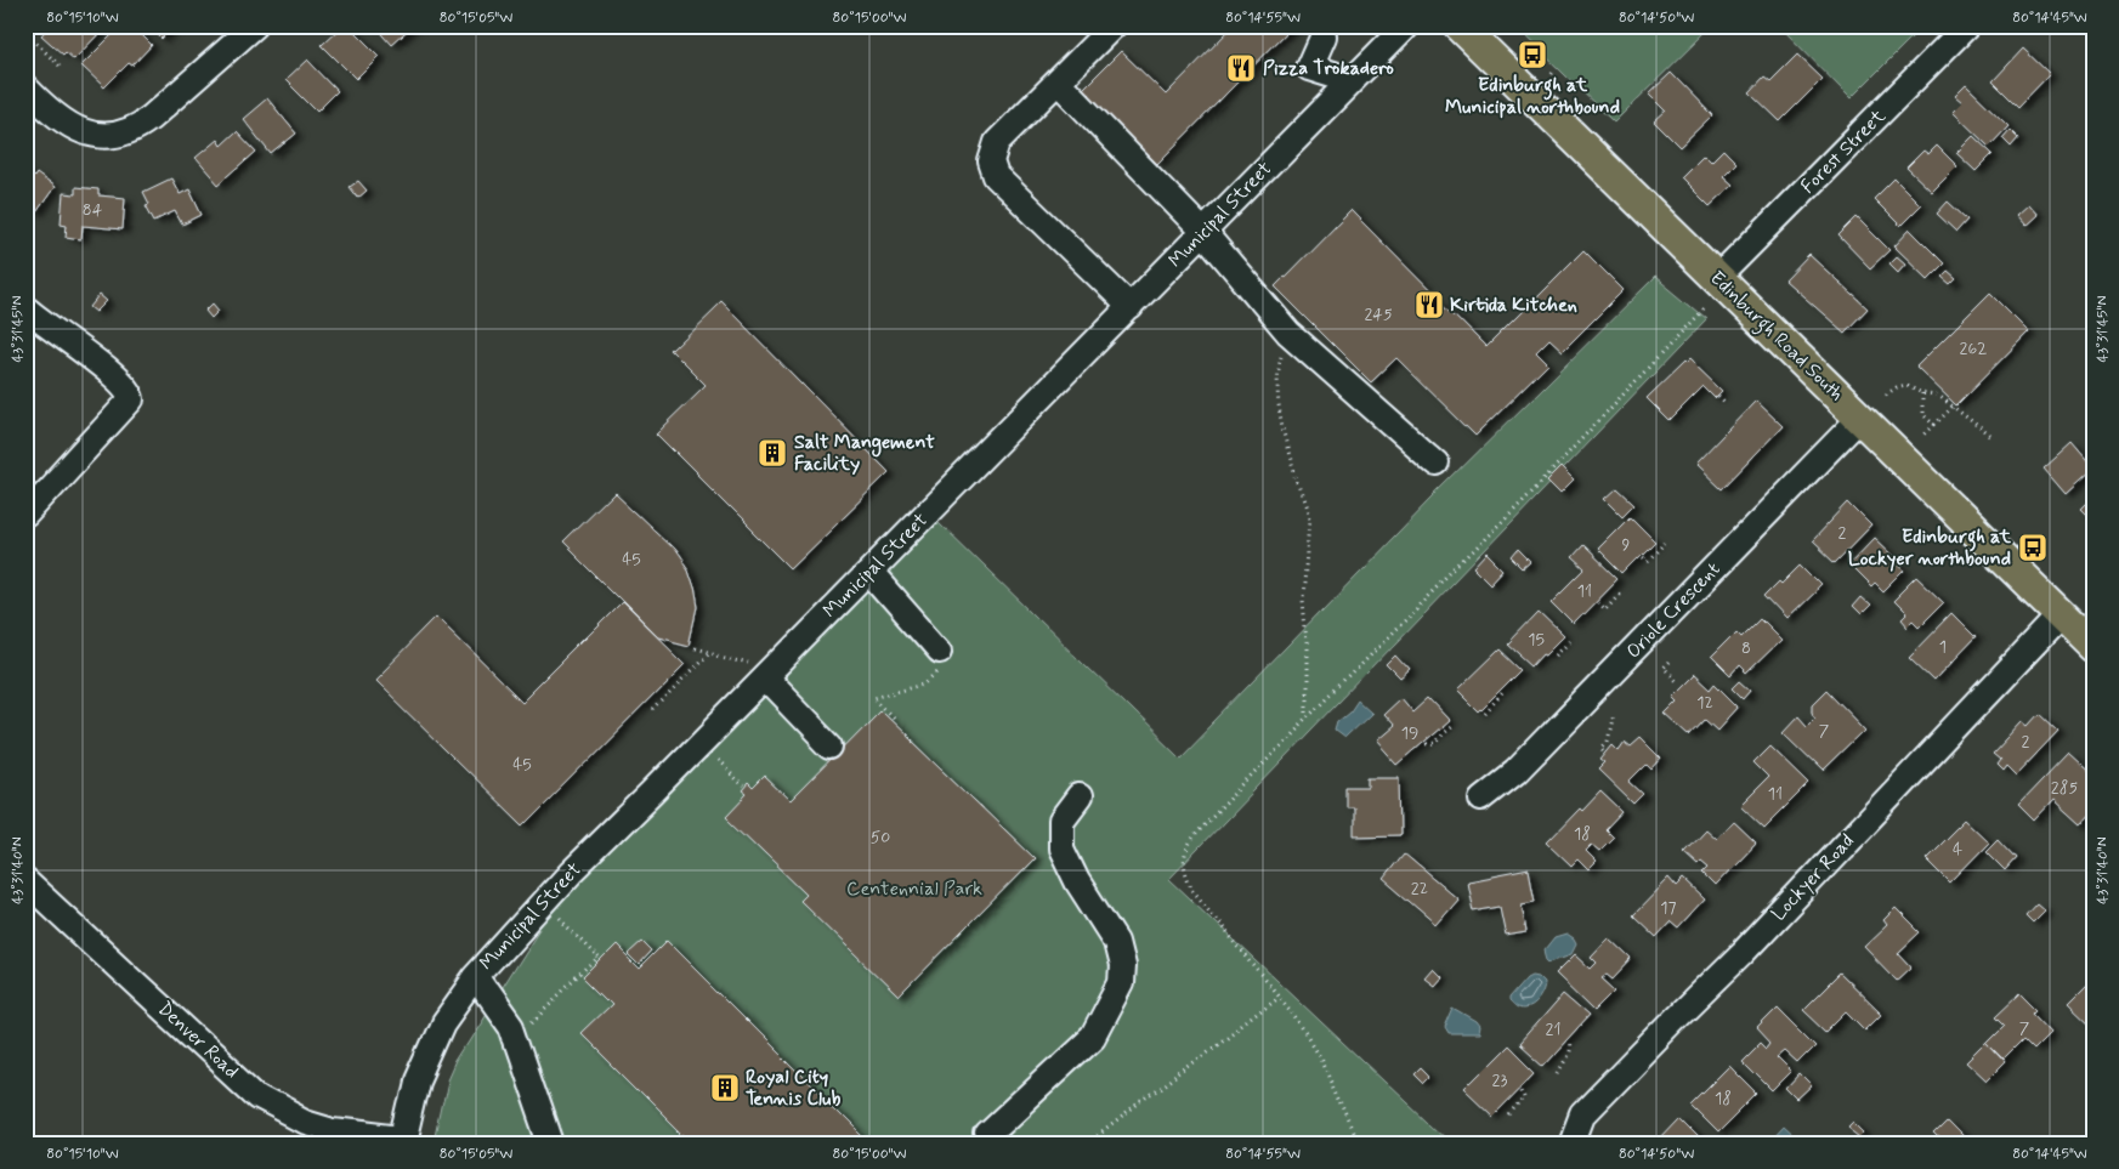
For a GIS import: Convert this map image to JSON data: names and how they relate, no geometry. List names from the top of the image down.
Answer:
{
  "streets": {
    "main road": ["Edinburgh Road South"],
    "street": [
      "Forest Street",
      "Municipal Street",
      "Oriole Crescent",
      "Lockyer Road",
      "Denver Road"
    ]
  },
  "crossings": [
    ["Forest Street", "Edinburgh Road South"],
    ["Municipal Street", "Denver Road"],
    ["Edinburgh Road South", "Oriole Crescent"],
    ["Edinburgh Road South", "Lockyer Road"]
  ],
  "parks": ["Centennial Park"],
  "places": {
    "bus stop": ["Edinburgh at Municipal northbound", "Edinburgh at Lockyer northbound"],
    "restaurant": ["Pizza Trokadero", "Kirtida Kitchen"],
    "building": ["Salt Mangement Facility", "Royal City Tennis Club"]
  },
  "house_numbers": [
    "84",
    "245",
    "262",
    "2",
    "9",
    "45",
    "11",
    "15",
    "1",
    "8",
    "12",
    "7",
    "19",
    "2",
    "45",
    "285",
    "11",
    "18",
    "50",
    "4",
    "22",
    "17",
    "7",
    "21",
    "23",
    "18"
  ],
  "coordinates": [
    "80°15'10\"W",
    "80°15'05\"W",
    "80°15'00\"W",
    "80°14'55\"W",
    "80°14'50\"W",
    "80°14'45\"W",
    "43°31'45\"N",
    "43°31'40\"N"
  ]
}
